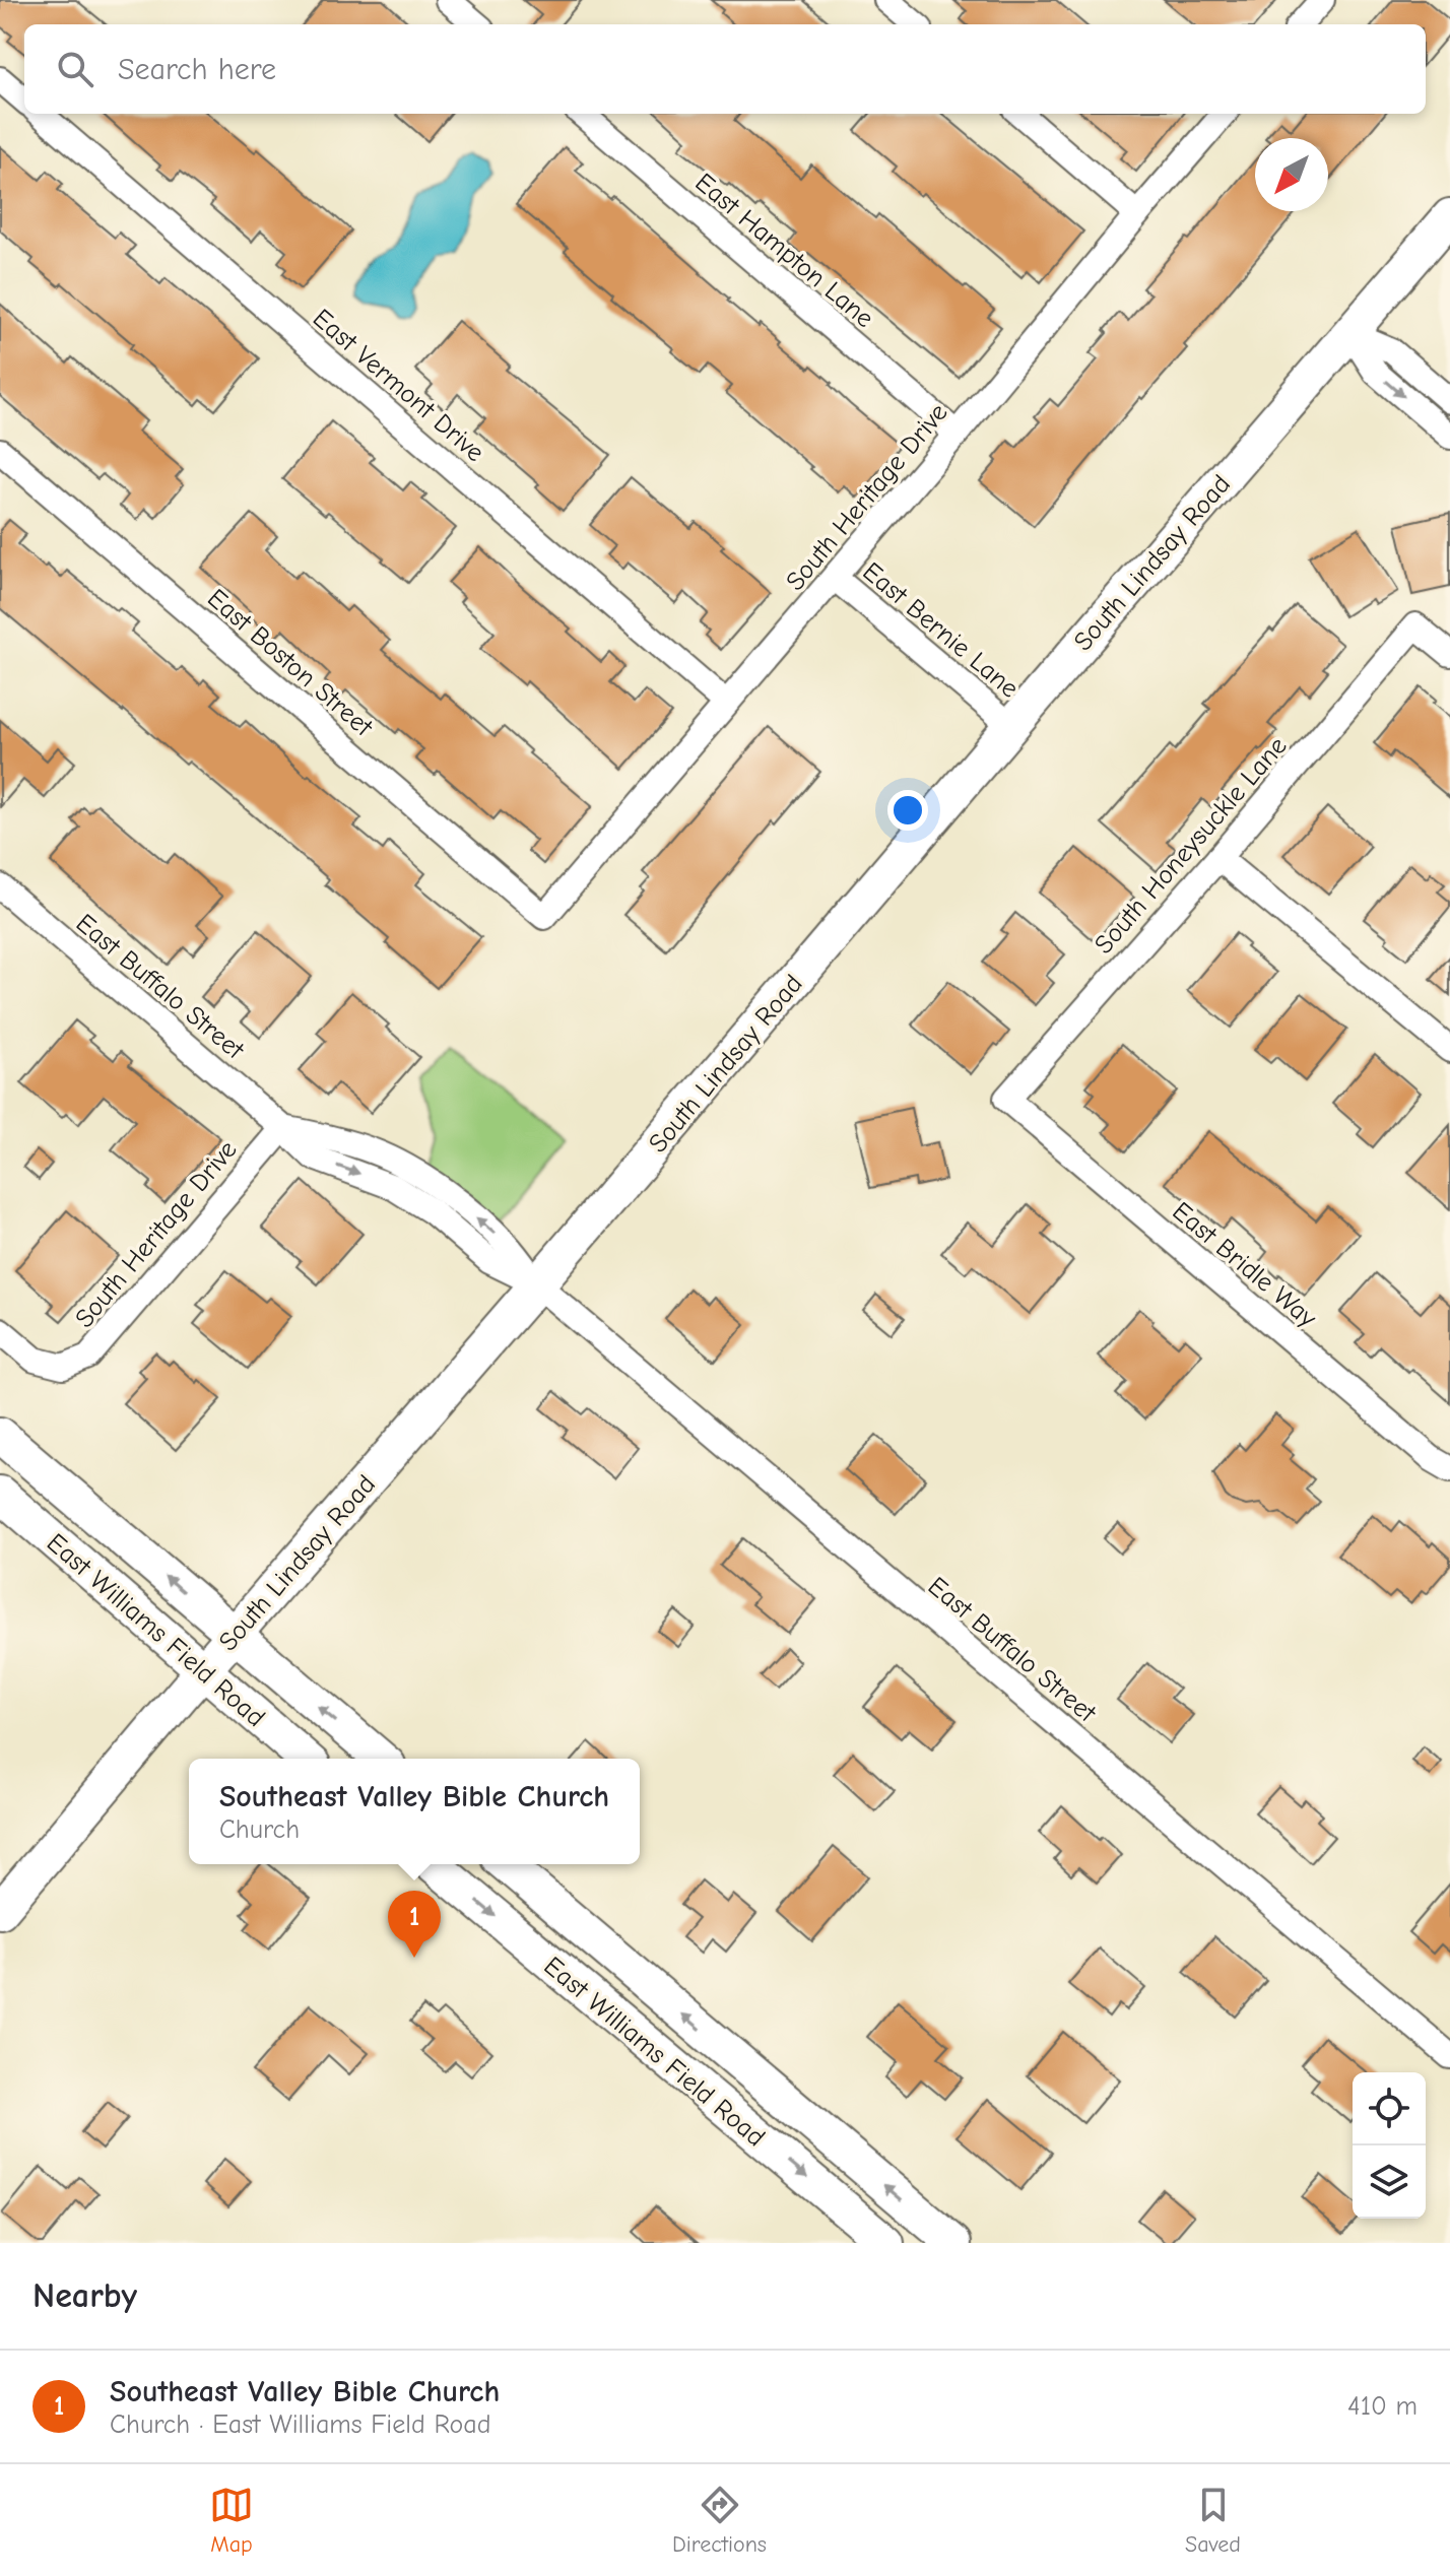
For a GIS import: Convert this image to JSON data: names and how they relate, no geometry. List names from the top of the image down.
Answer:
{
  "streets": {
    "main road": ["South Lindsay Road", "East Williams Field Road"],
    "street": [
      "East Hampton Lane",
      "East Vermont Drive",
      "South Heritage Drive",
      "East Bernie Lane",
      "East Boston Street",
      "South Honeysuckle Lane",
      "East Buffalo Street",
      "East Bridle Way"
    ]
  },
  "crossings": [
    ["East Hampton Lane", "South Heritage Drive"],
    ["East Vermont Drive", "South Heritage Drive"],
    ["South Heritage Drive", "East Bernie Lane"],
    ["South Heritage Drive", "East Boston Street"],
    ["South Heritage Drive", "East Buffalo Street"],
    ["South Lindsay Road", "East Bernie Lane"],
    ["South Lindsay Road", "East Buffalo Street"],
    ["South Lindsay Road", "East Williams Field Road"],
    ["South Honeysuckle Lane", "East Bridle Way"]
  ],
  "north": "bottom left",
  "page": {
    "search": "Search here",
    "popup": ["Southeast Valley Bible Church", "Church"],
    "pins": "1",
    "heading": "Nearby",
    "list": [
      {
        "mark": "1",
        "name": "Southeast Valley Bible Church",
        "note": "Church · East Williams Field Road",
        "value": "410 m"
      }
    ],
    "nav": ["Map", "Directions", "Saved"]
  }
}
